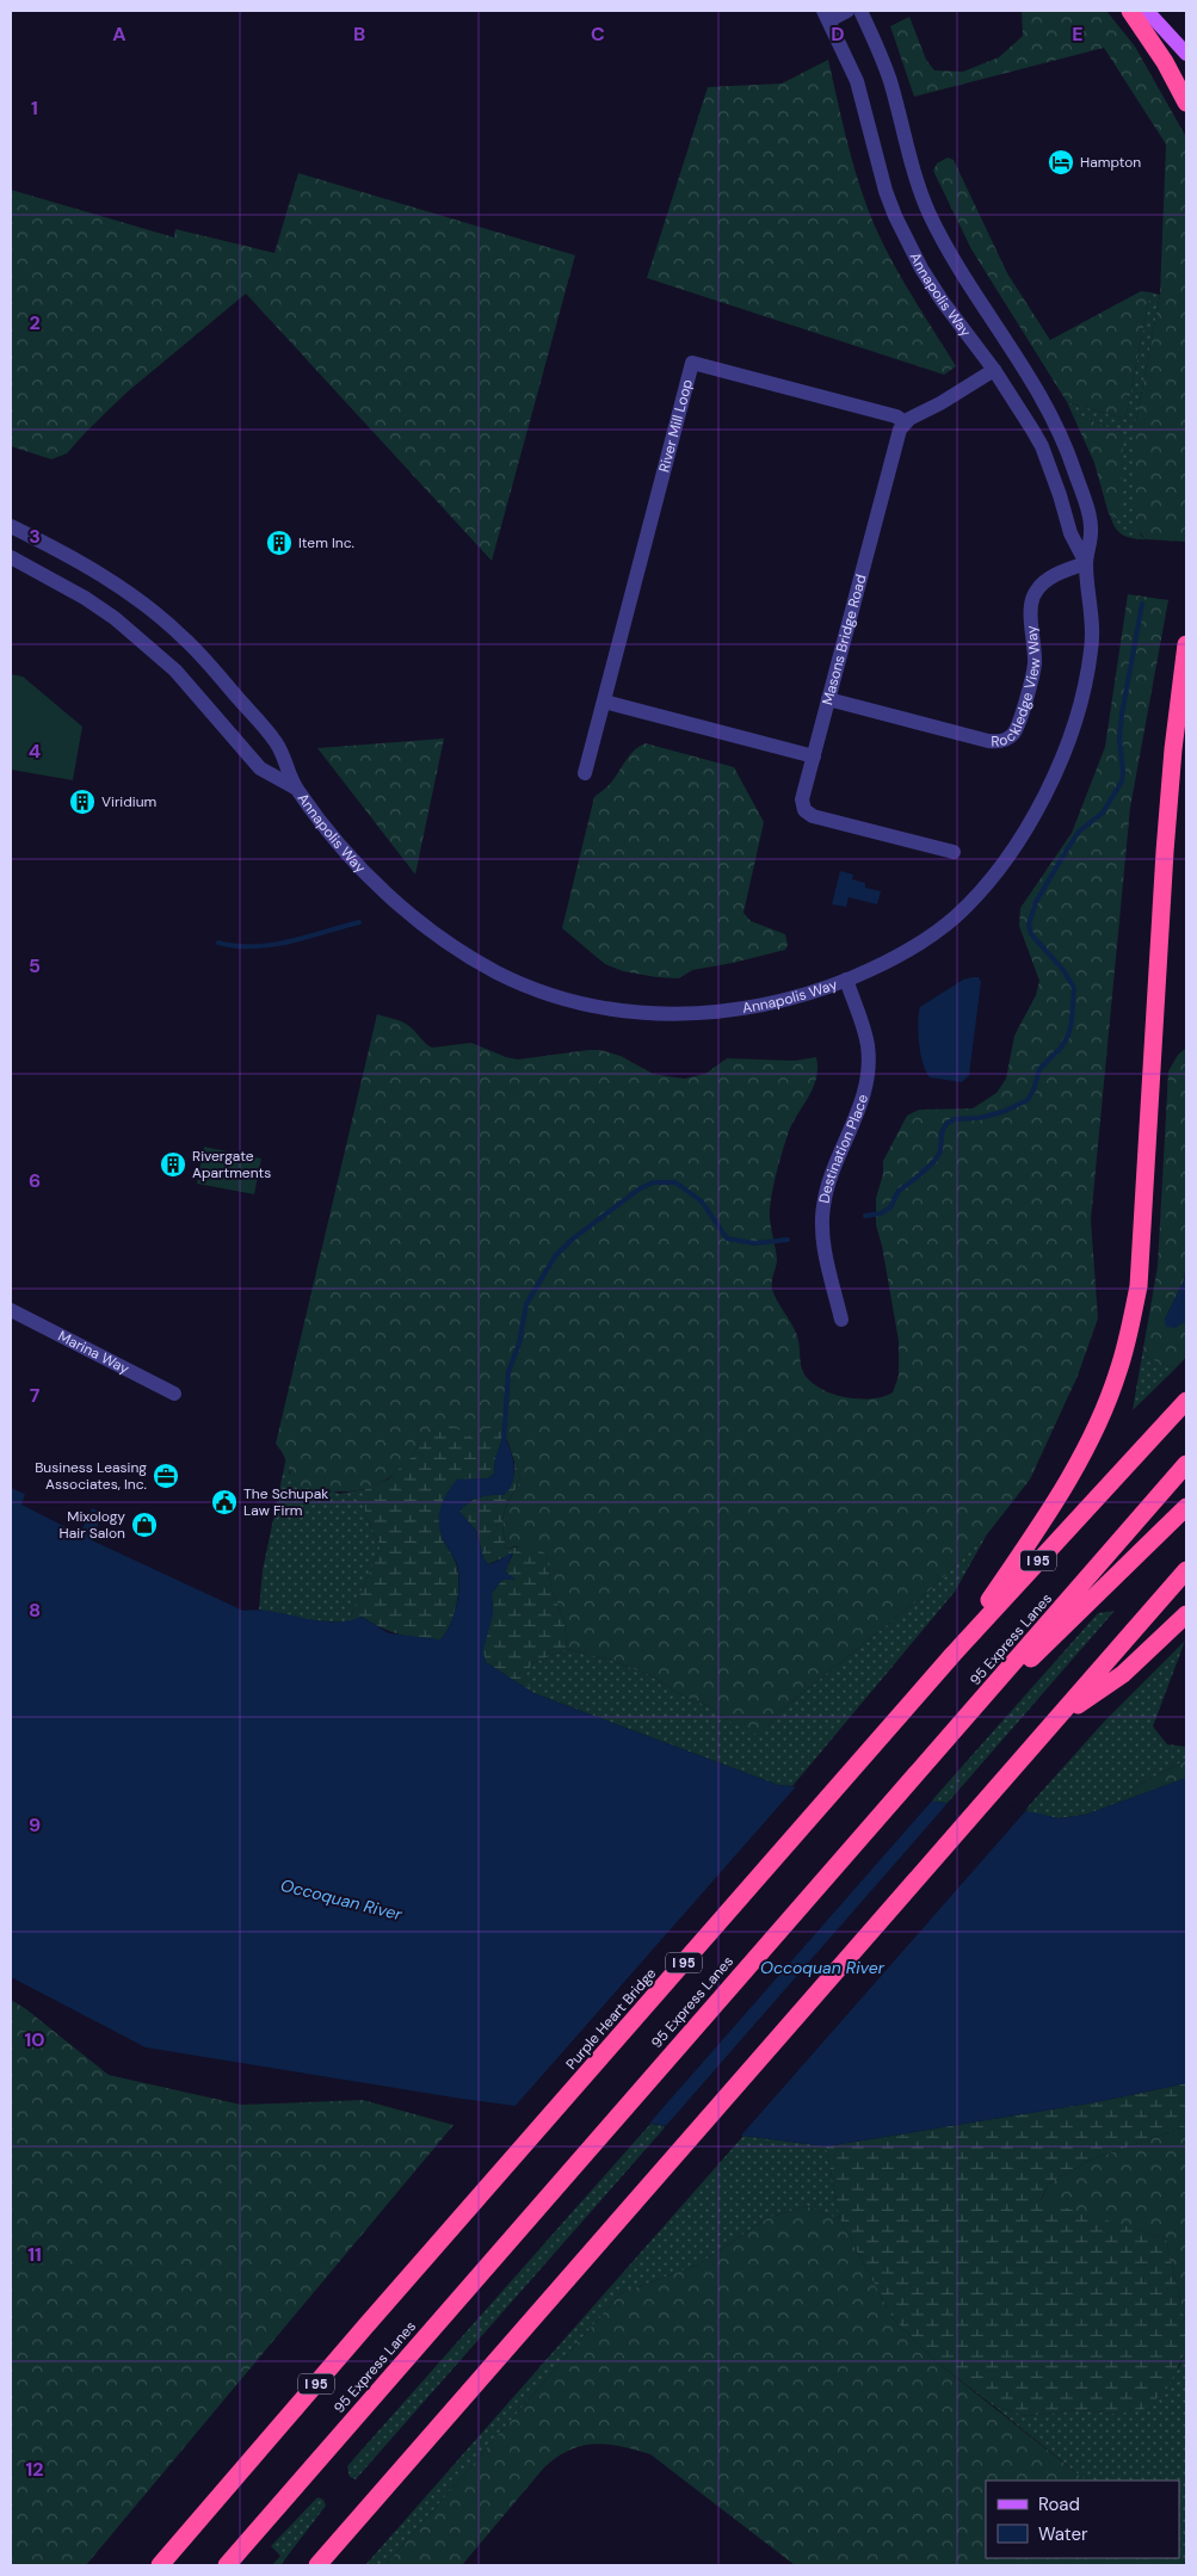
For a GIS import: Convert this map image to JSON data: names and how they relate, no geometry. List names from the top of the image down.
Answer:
{
  "streets": {
    "highway": ["I 95", "95 Express Lanes", "Purple Heart Bridge"],
    "street": [
      "Annapolis Way",
      "River Mill Loop",
      "Masons Bridge Road",
      "Rockledge View Way",
      "Destination Place",
      "Marina Way"
    ]
  },
  "crossings": [
    ["Annapolis Way", "Rockledge View Way"],
    ["Annapolis Way", "Destination Place"],
    ["River Mill Loop", "Masons Bridge Road"],
    ["Masons Bridge Road", "Rockledge View Way"],
    ["I 95", "Purple Heart Bridge"]
  ],
  "water": ["Occoquan River"],
  "places": {
    "hotel": ["Hampton"],
    "building": ["Item Inc.", "Viridium", "Rivergate Apartments"],
    "office": ["Business Leasing Associates, Inc."],
    "public building": ["The Schupak Law Firm"],
    "shop": ["Mixology Hair Salon"]
  },
  "legend": ["Road", "Water"],
  "grid": {
    "columns": [
      "A",
      "B",
      "C",
      "D",
      "E"
    ],
    "rows": [
      "1",
      "2",
      "3",
      "4",
      "5",
      "6",
      "7",
      "8",
      "9",
      "10",
      "11",
      "12"
    ]
  }
}
